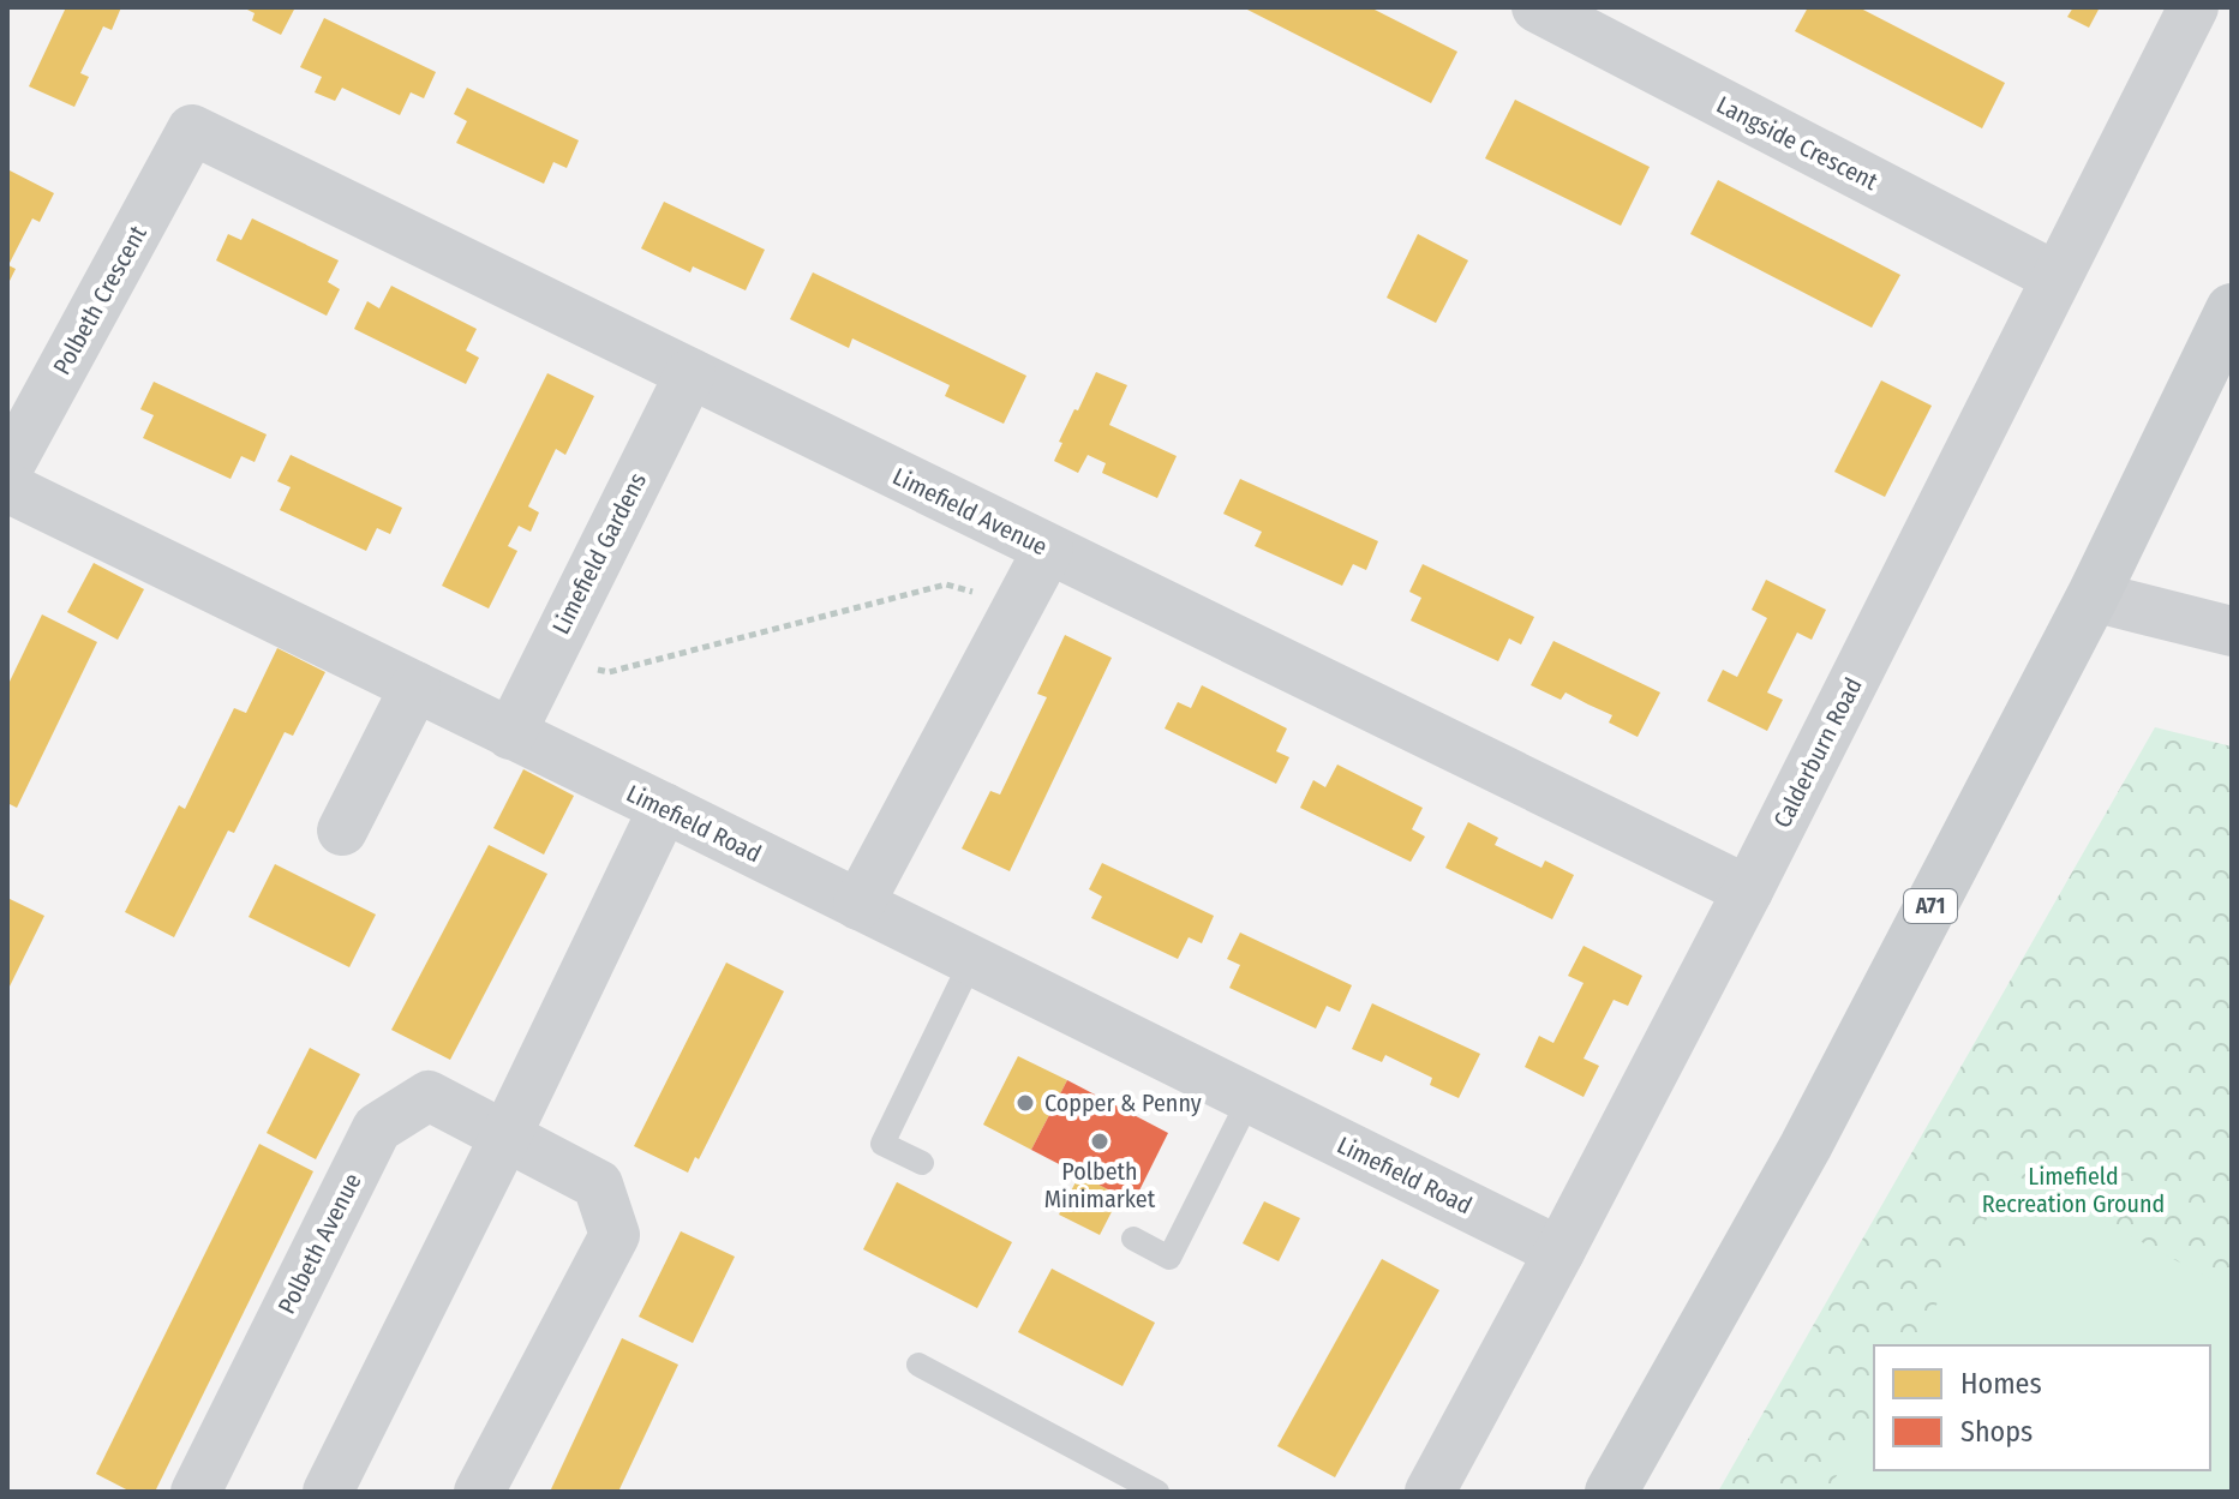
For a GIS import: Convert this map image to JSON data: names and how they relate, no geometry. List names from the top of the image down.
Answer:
{
  "streets": {
    "main road": ["A71"],
    "street": [
      "Langside Crescent",
      "Polbeth Crescent",
      "Limefield Avenue",
      "Limefield Gardens",
      "Calderburn Road",
      "Limefield Road",
      "Polbeth Avenue"
    ]
  },
  "crossings": [
    ["Langside Crescent", "Calderburn Road"],
    ["Polbeth Crescent", "Limefield Avenue"],
    ["Limefield Avenue", "Limefield Gardens"],
    ["Limefield Avenue", "Calderburn Road"],
    ["Limefield Gardens", "Limefield Road"],
    ["Calderburn Road", "Limefield Road"]
  ],
  "parks": ["Limefield Recreation Ground"],
  "places": ["Copper & Penny", "Polbeth Minimarket"],
  "legend": ["Homes", "Shops"]
}
